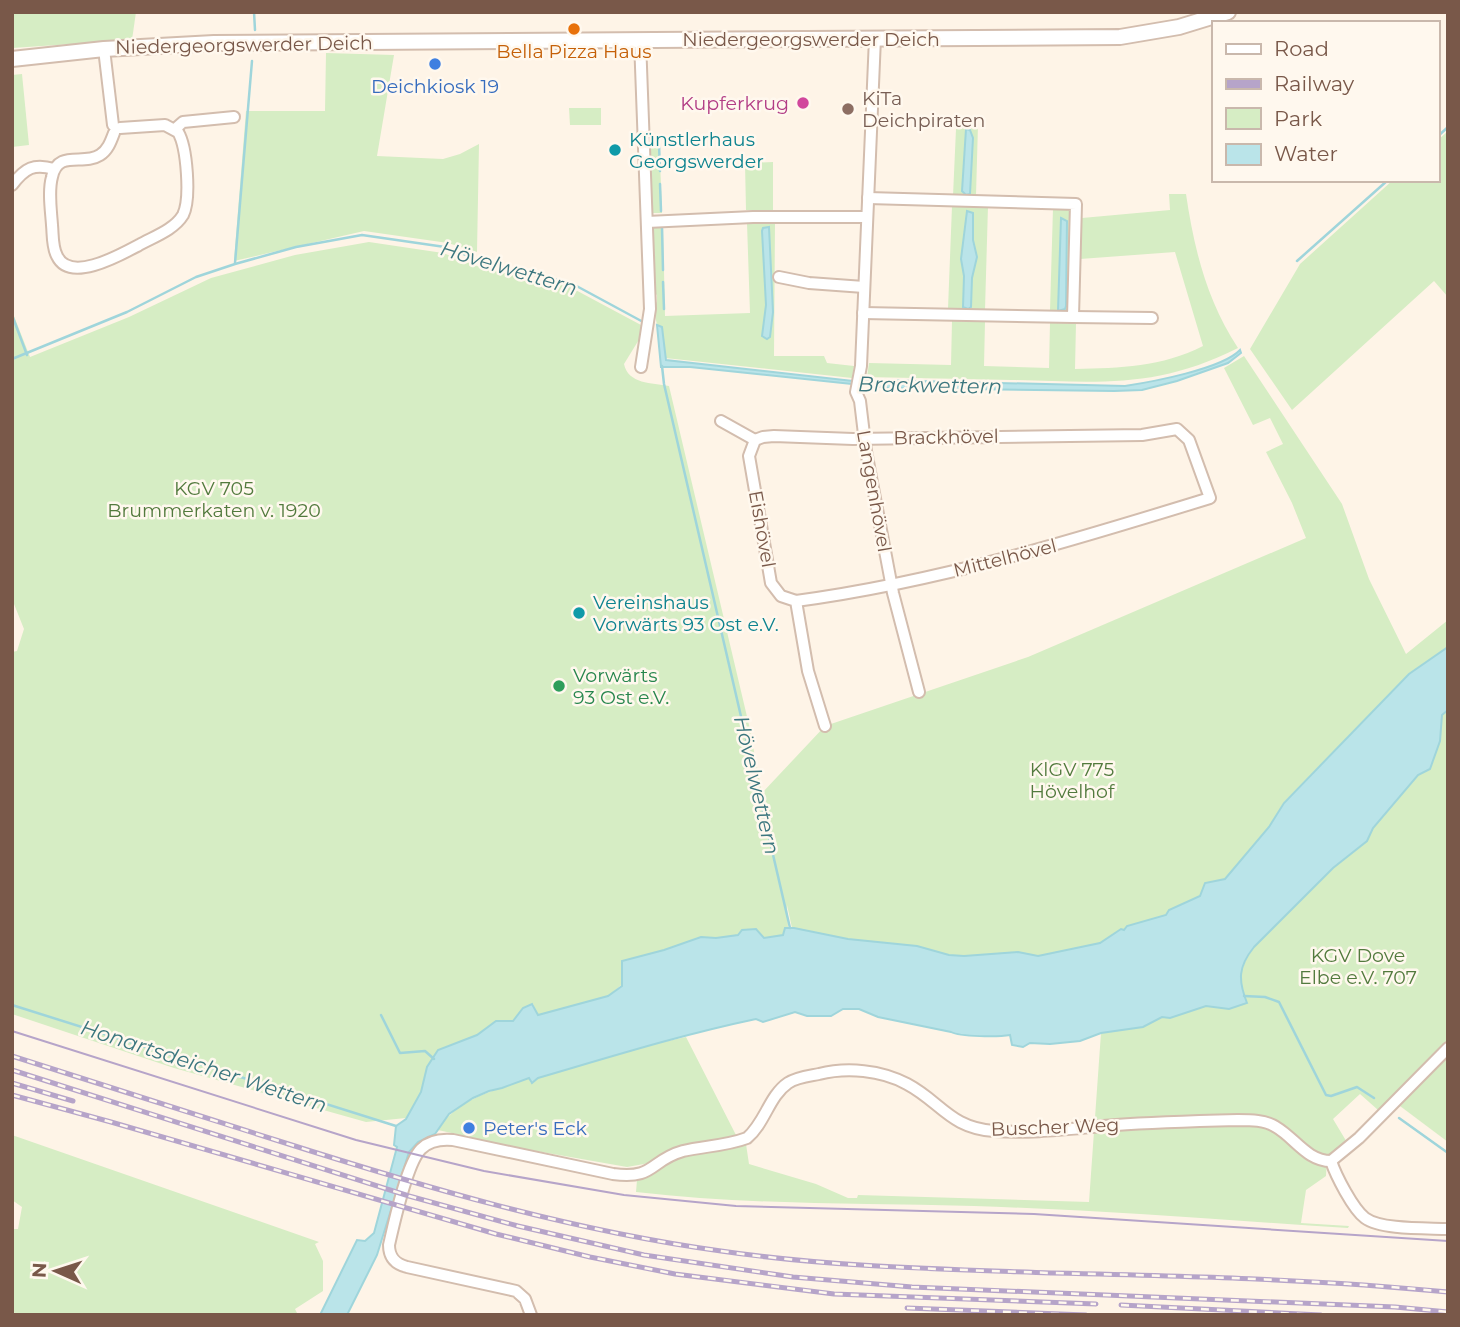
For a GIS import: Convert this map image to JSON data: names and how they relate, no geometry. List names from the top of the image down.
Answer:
{
  "streets": {
    "street": [
      "Niedergeorgswerder Deich",
      "Brackhövel",
      "Langenhövel",
      "Eishövel",
      "Mittelhövel",
      "Buscher Weg"
    ]
  },
  "crossings": [
    ["Niedergeorgswerder Deich", "Langenhövel"],
    ["Brackhövel", "Langenhövel"],
    ["Brackhövel", "Eishövel"],
    ["Brackhövel", "Mittelhövel"],
    ["Langenhövel", "Mittelhövel"],
    ["Eishövel", "Mittelhövel"]
  ],
  "water": ["Hövelwettern", "Brackwettern", "Honartsdeicher Wettern"],
  "parks": ["KGV 705 Brummerkaten v. 1920", "KlGV 775 Hövelhof", "KGV Dove Elbe e.V. 707"],
  "places": [
    "Bella Pizza Haus",
    "Deichkiosk 19",
    "Kupferkrug",
    "KiTa Deichpiraten",
    "Künstlerhaus Georgswerder",
    "Vereinshaus Vorwärts 93 Ost e.V.",
    "Vorwärts 93 Ost e.V.",
    "Peter's Eck"
  ],
  "legend": [
    "Road",
    "Railway",
    "Park",
    "Water"
  ],
  "north": "left"
}
